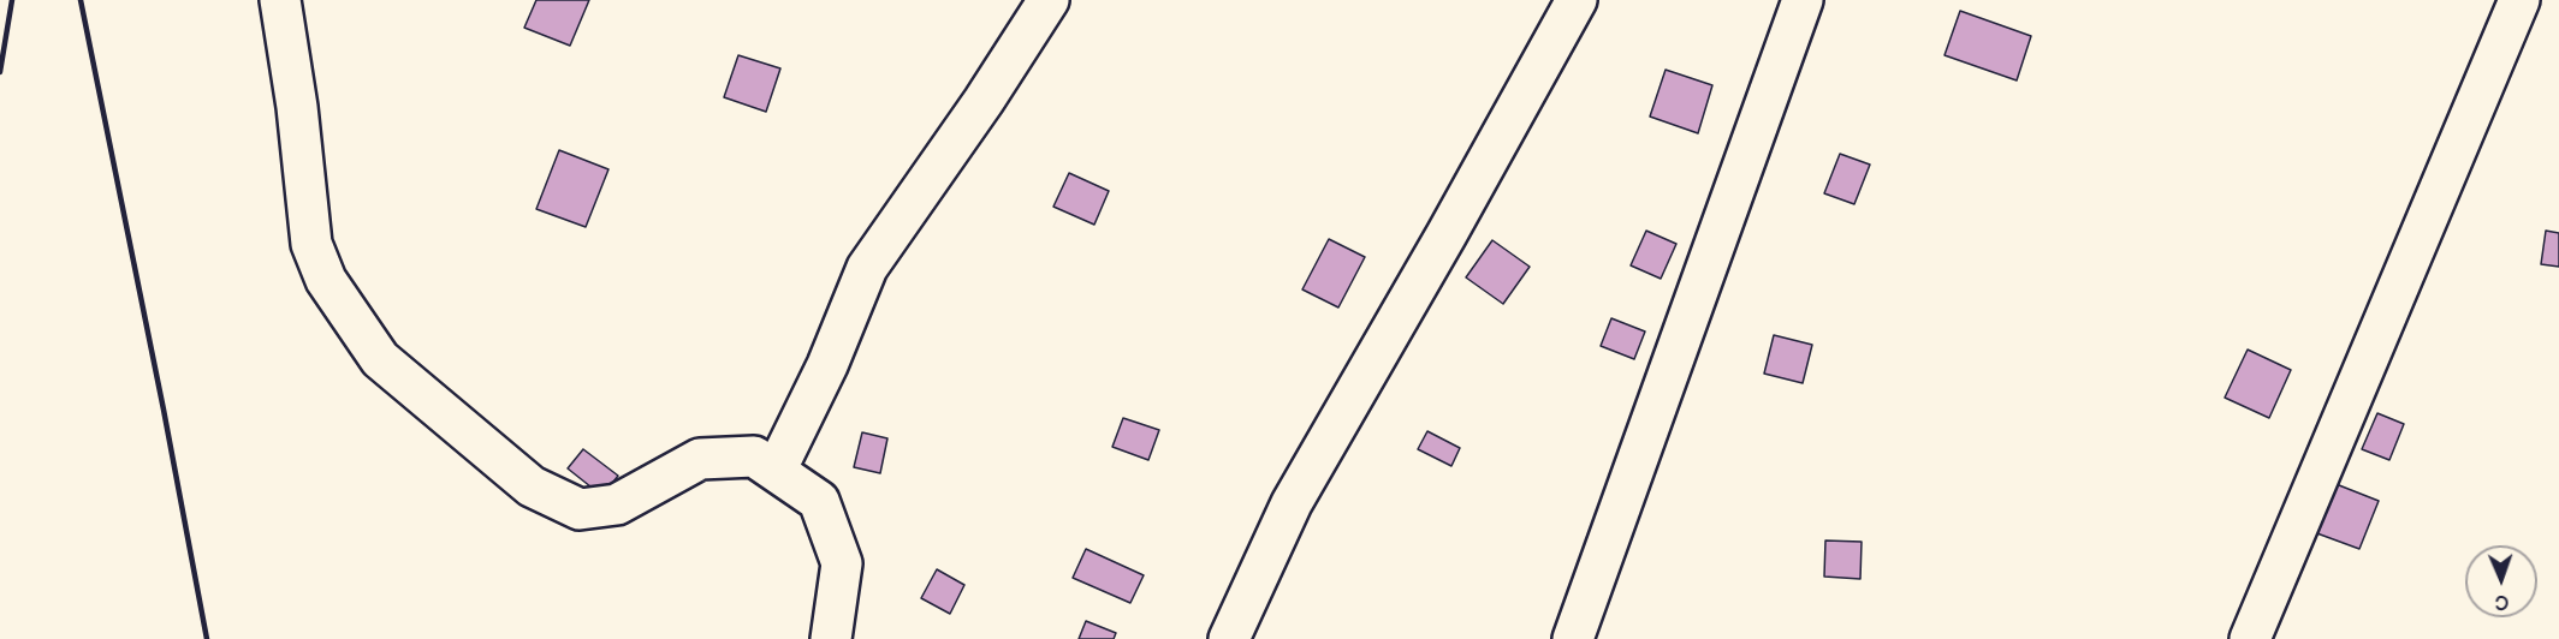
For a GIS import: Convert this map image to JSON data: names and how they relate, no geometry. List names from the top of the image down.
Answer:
{
  "north": "bottom"
}
